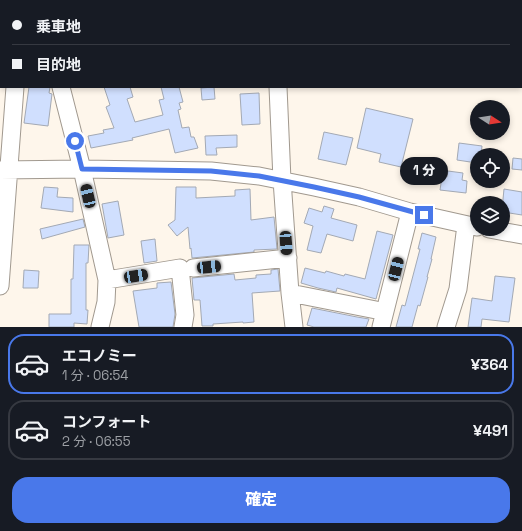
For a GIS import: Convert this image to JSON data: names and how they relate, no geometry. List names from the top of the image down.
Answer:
{
  "north": "right",
  "page": {
    "banner": ["乗車地", "目的地"],
    "bubble": "1 分",
    "list": [
      {
        "name": "エコノミー",
        "note": "1 分 · 06:54",
        "value": "¥364"
      },
      {
        "name": "コンフォート",
        "note": "2 分 · 06:55",
        "value": "¥491"
      }
    ],
    "buttons": "確定"
  }
}
